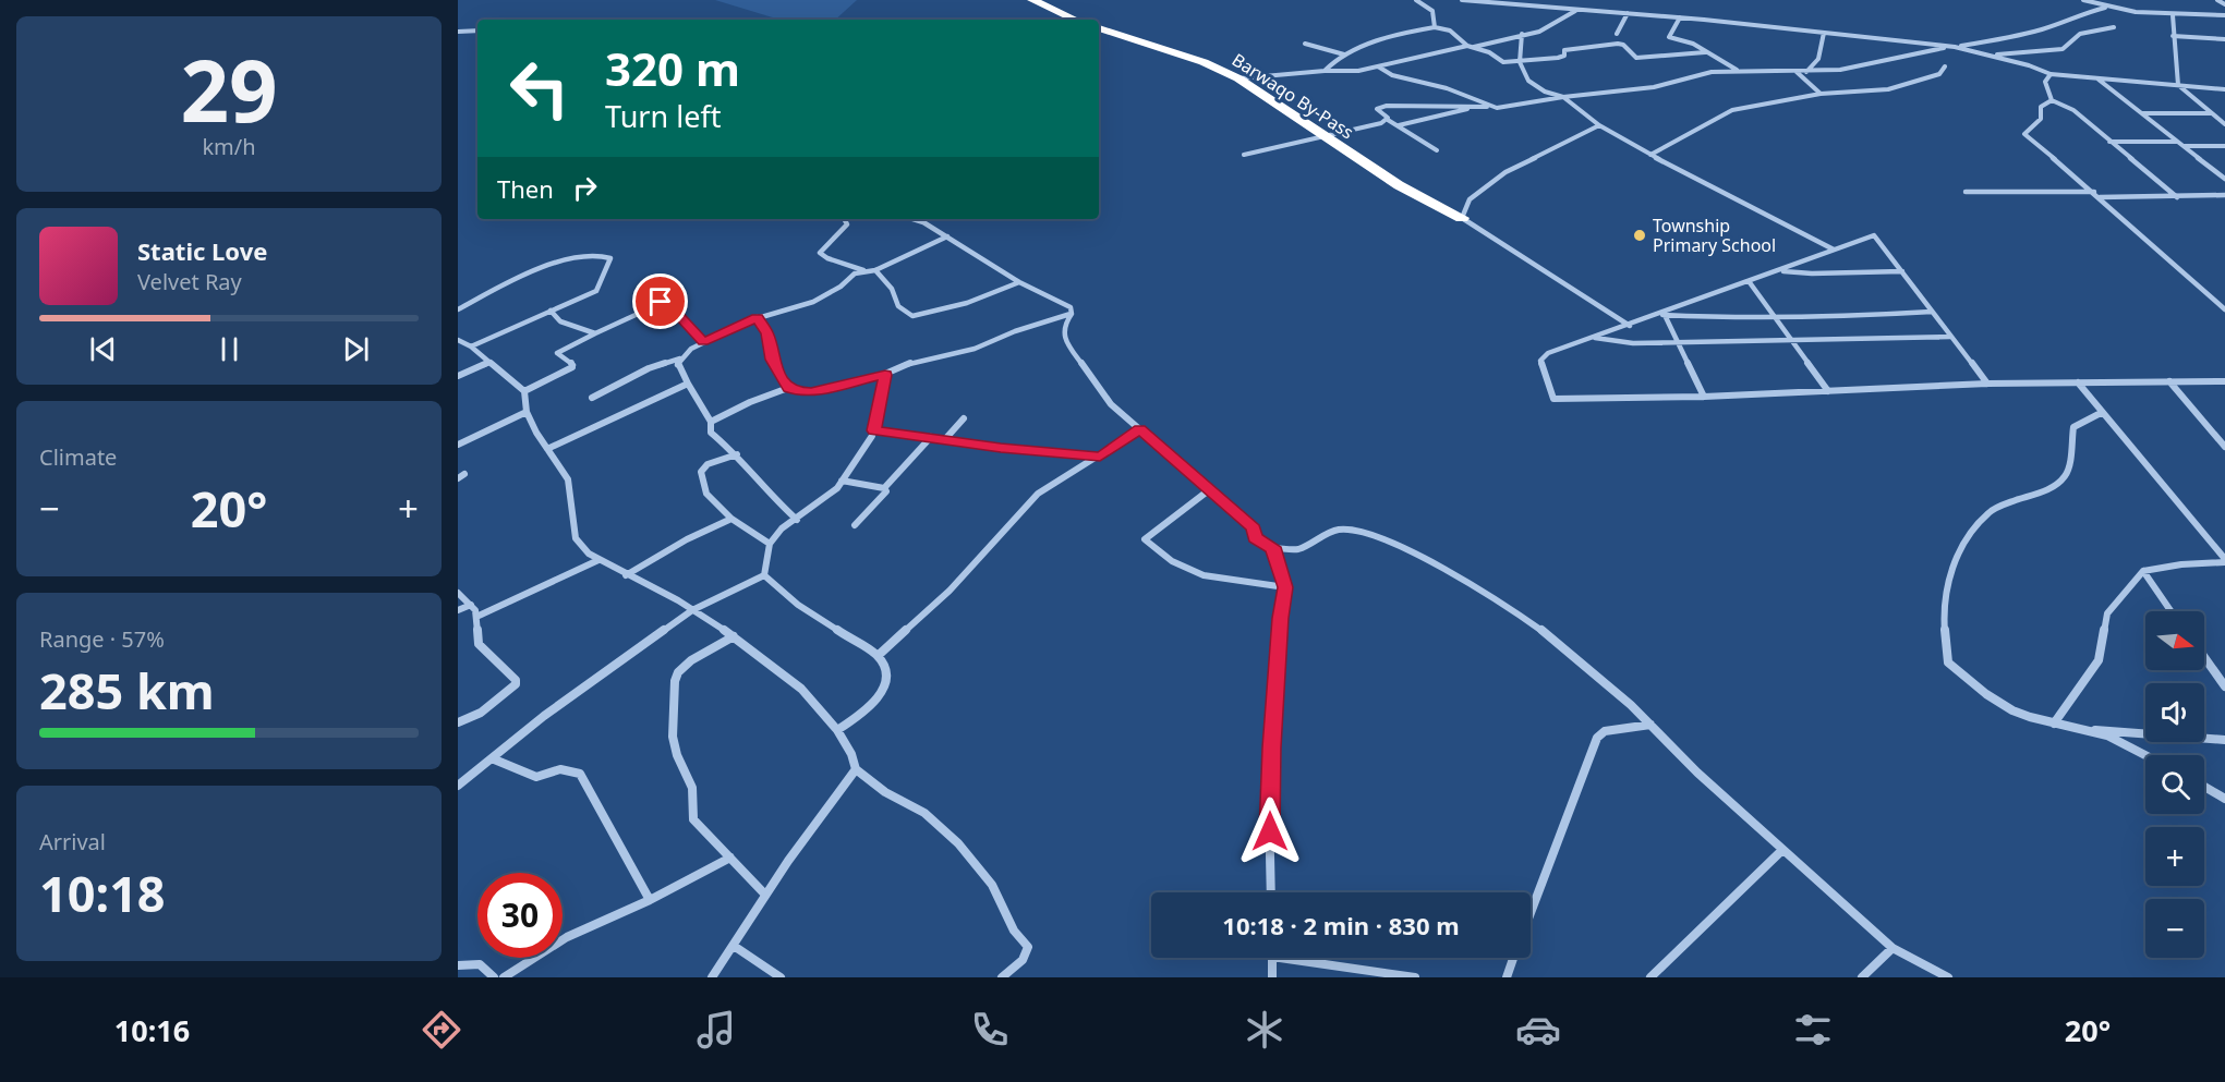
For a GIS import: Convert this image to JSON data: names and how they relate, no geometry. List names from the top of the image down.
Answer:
{
  "streets": {
    "highway": ["Barwaqo By-Pass"]
  },
  "places": ["Township Primary School"],
  "north": "right",
  "page": {
    "tile": [
      ["29", "km/h"],
      "Climate",
      ["Range · 57%", "285 km"],
      ["Arrival", "10:18"]
    ],
    "turn": ["320 m", "Turn left"],
    "then": "Then",
    "song": ["Static Love", "Velvet Ray"],
    "heat": ["−", "20°", "+"],
    "map_buttons": ["+", "−"],
    "limit": "30",
    "trip": "10:18 · 2 min · 830 m",
    "tabs": ["10:16", "20°"]
  }
}
